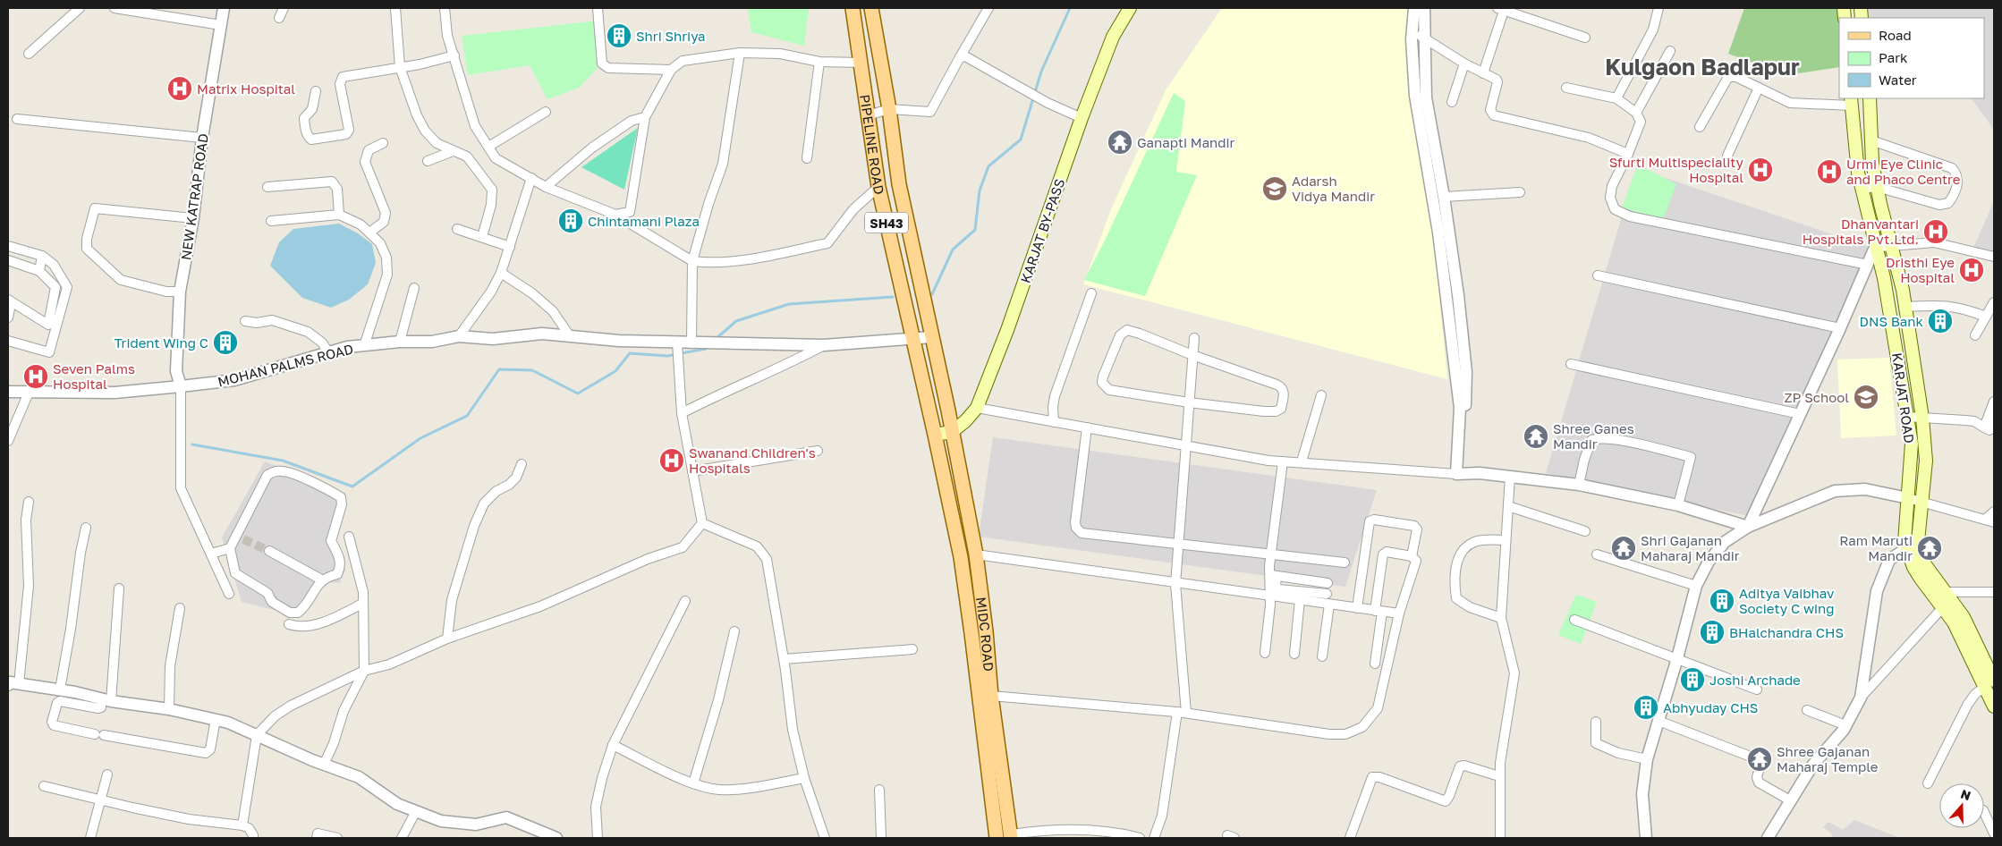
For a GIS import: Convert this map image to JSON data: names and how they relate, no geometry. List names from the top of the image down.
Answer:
{
  "streets": {
    "main road": [
      "PIPELINE ROAD",
      "SH43",
      "KARJAT BY-PASS",
      "KARJAT ROAD",
      "MIDC ROAD"
    ],
    "street": ["NEW KATRAP ROAD", "MOHAN PALMS ROAD"]
  },
  "crossings": [
    ["PIPELINE ROAD", "KARJAT BY-PASS"],
    ["PIPELINE ROAD", "MIDC ROAD"],
    ["NEW KATRAP ROAD", "MOHAN PALMS ROAD"],
    ["KARJAT BY-PASS", "MIDC ROAD"]
  ],
  "districts": ["Kulgaon Badlapur"],
  "places": {
    "building": [
      "Shri Shriya",
      "Chintamani Plaza",
      "DNS Bank",
      "Trident Wing C",
      "Aditya Vaibhav Society C wing",
      "BHalchandra CHS",
      "Joshi Archade",
      "Abhyuday CHS"
    ],
    "hospital": [
      "Matrix Hospital",
      "Sfurti Multispeciality Hospital",
      "Urmi Eye Clinic and Phaco Centre",
      "Dhanvantari Hospitals Pvt.Ltd.",
      "Dristhi Eye Hospital",
      "Seven Palms Hospital",
      "Swanand Children's Hospitals"
    ],
    "temple": [
      "Ganapti Mandir",
      "Shree Ganes Mandir",
      "Shri Gajanan Maharaj Mandir",
      "Ram Maruti Mandir",
      "Shree Gajanan Maharaj Temple"
    ],
    "school or university": ["Adarsh Vidya Mandir", "ZP School"]
  },
  "legend": ["Road", "Park", "Water"],
  "north": "top"
}
